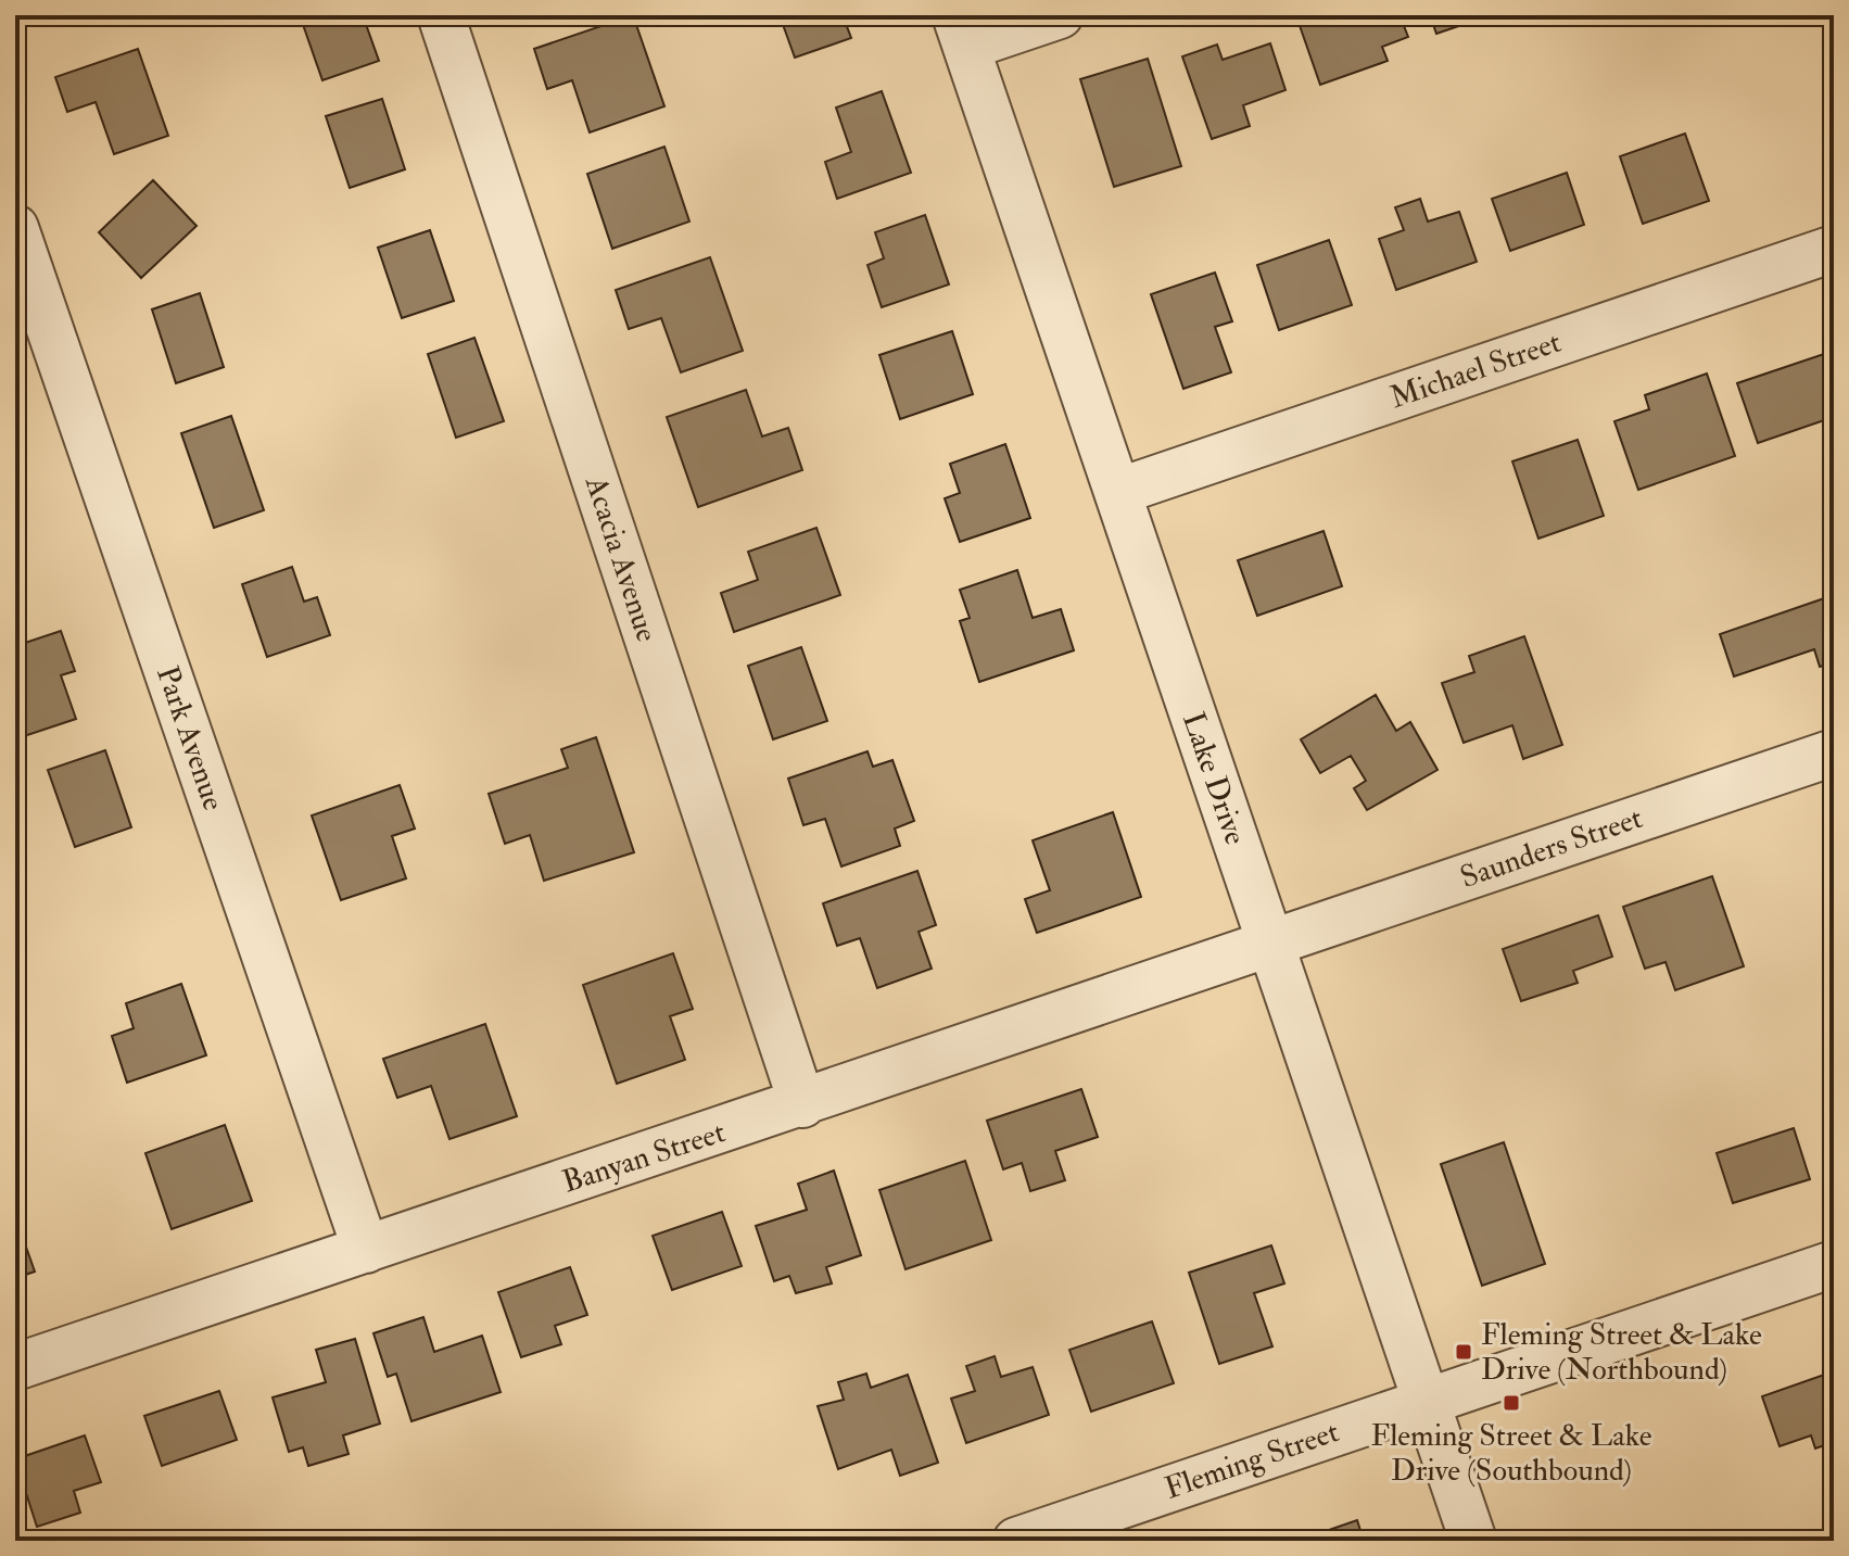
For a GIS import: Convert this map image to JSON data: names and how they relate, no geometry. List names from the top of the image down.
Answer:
{
  "streets": {
    "street": [
      "Michael Street",
      "Acacia Avenue",
      "Park Avenue",
      "Lake Drive",
      "Saunders Street",
      "Banyan Street",
      "Fleming Street"
    ]
  },
  "crossings": [
    ["Michael Street", "Lake Drive"],
    ["Acacia Avenue", "Banyan Street"],
    ["Park Avenue", "Banyan Street"],
    ["Lake Drive", "Saunders Street"],
    ["Lake Drive", "Banyan Street"],
    ["Lake Drive", "Fleming Street"],
    ["Saunders Street", "Banyan Street"]
  ],
  "places": {
    "transit": ["Fleming Street & Lake Drive (Northbound)", "Fleming Street & Lake Drive (Southbound)"]
  }
}
